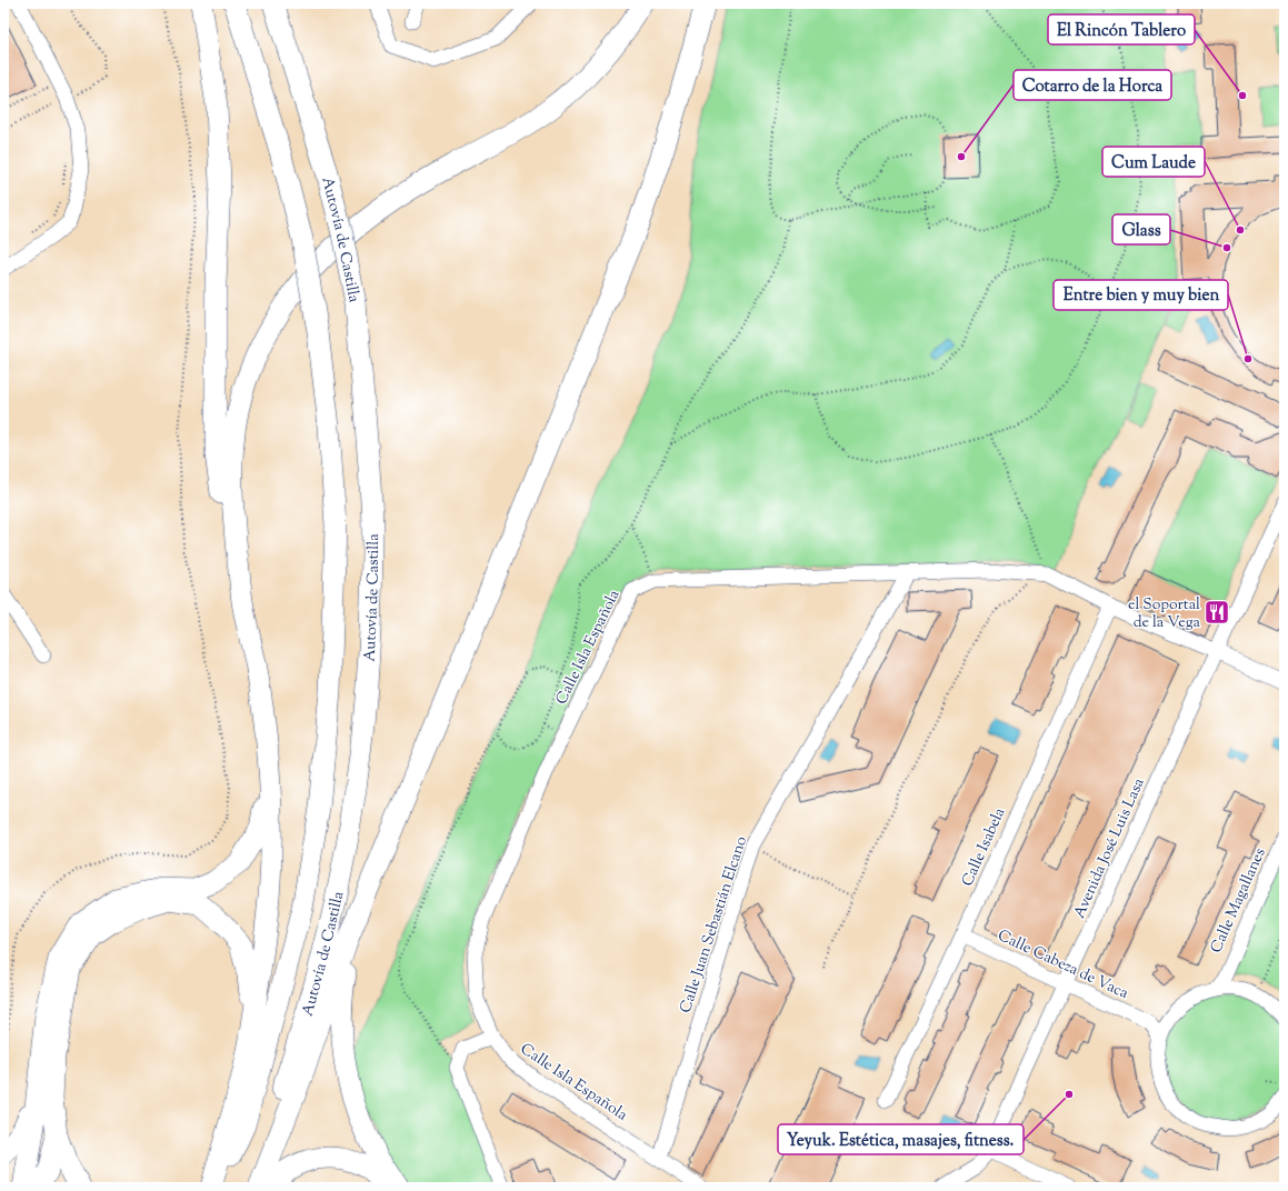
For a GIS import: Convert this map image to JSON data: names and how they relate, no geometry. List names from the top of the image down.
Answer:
{
  "streets": {
    "highway": ["Autovía de Castilla"],
    "street": [
      "Calle Isla Española",
      "Calle Isabela",
      "Avenida José Luis Lasa",
      "Calle Magallanes",
      "Calle Juan Sebastián Elcano",
      "Calle Cabeza de Vaca"
    ]
  },
  "crossings": [
    ["Calle Isla Española", "Calle Isabela"],
    ["Calle Isla Española", "Avenida José Luis Lasa"],
    ["Calle Isla Española", "Calle Juan Sebastián Elcano"],
    ["Calle Isabela", "Calle Cabeza de Vaca"],
    ["Avenida José Luis Lasa", "Calle Cabeza de Vaca"]
  ],
  "places": {
    "other": [
      "El Rincón Tablero",
      "Cotarro de la Horca",
      "Cum Laude",
      "Glass",
      "Entre bien y muy bien",
      "Yeyuk. Estética, masajes, fitness."
    ],
    "restaurant": ["el Soportal de la Vega"]
  }
}
